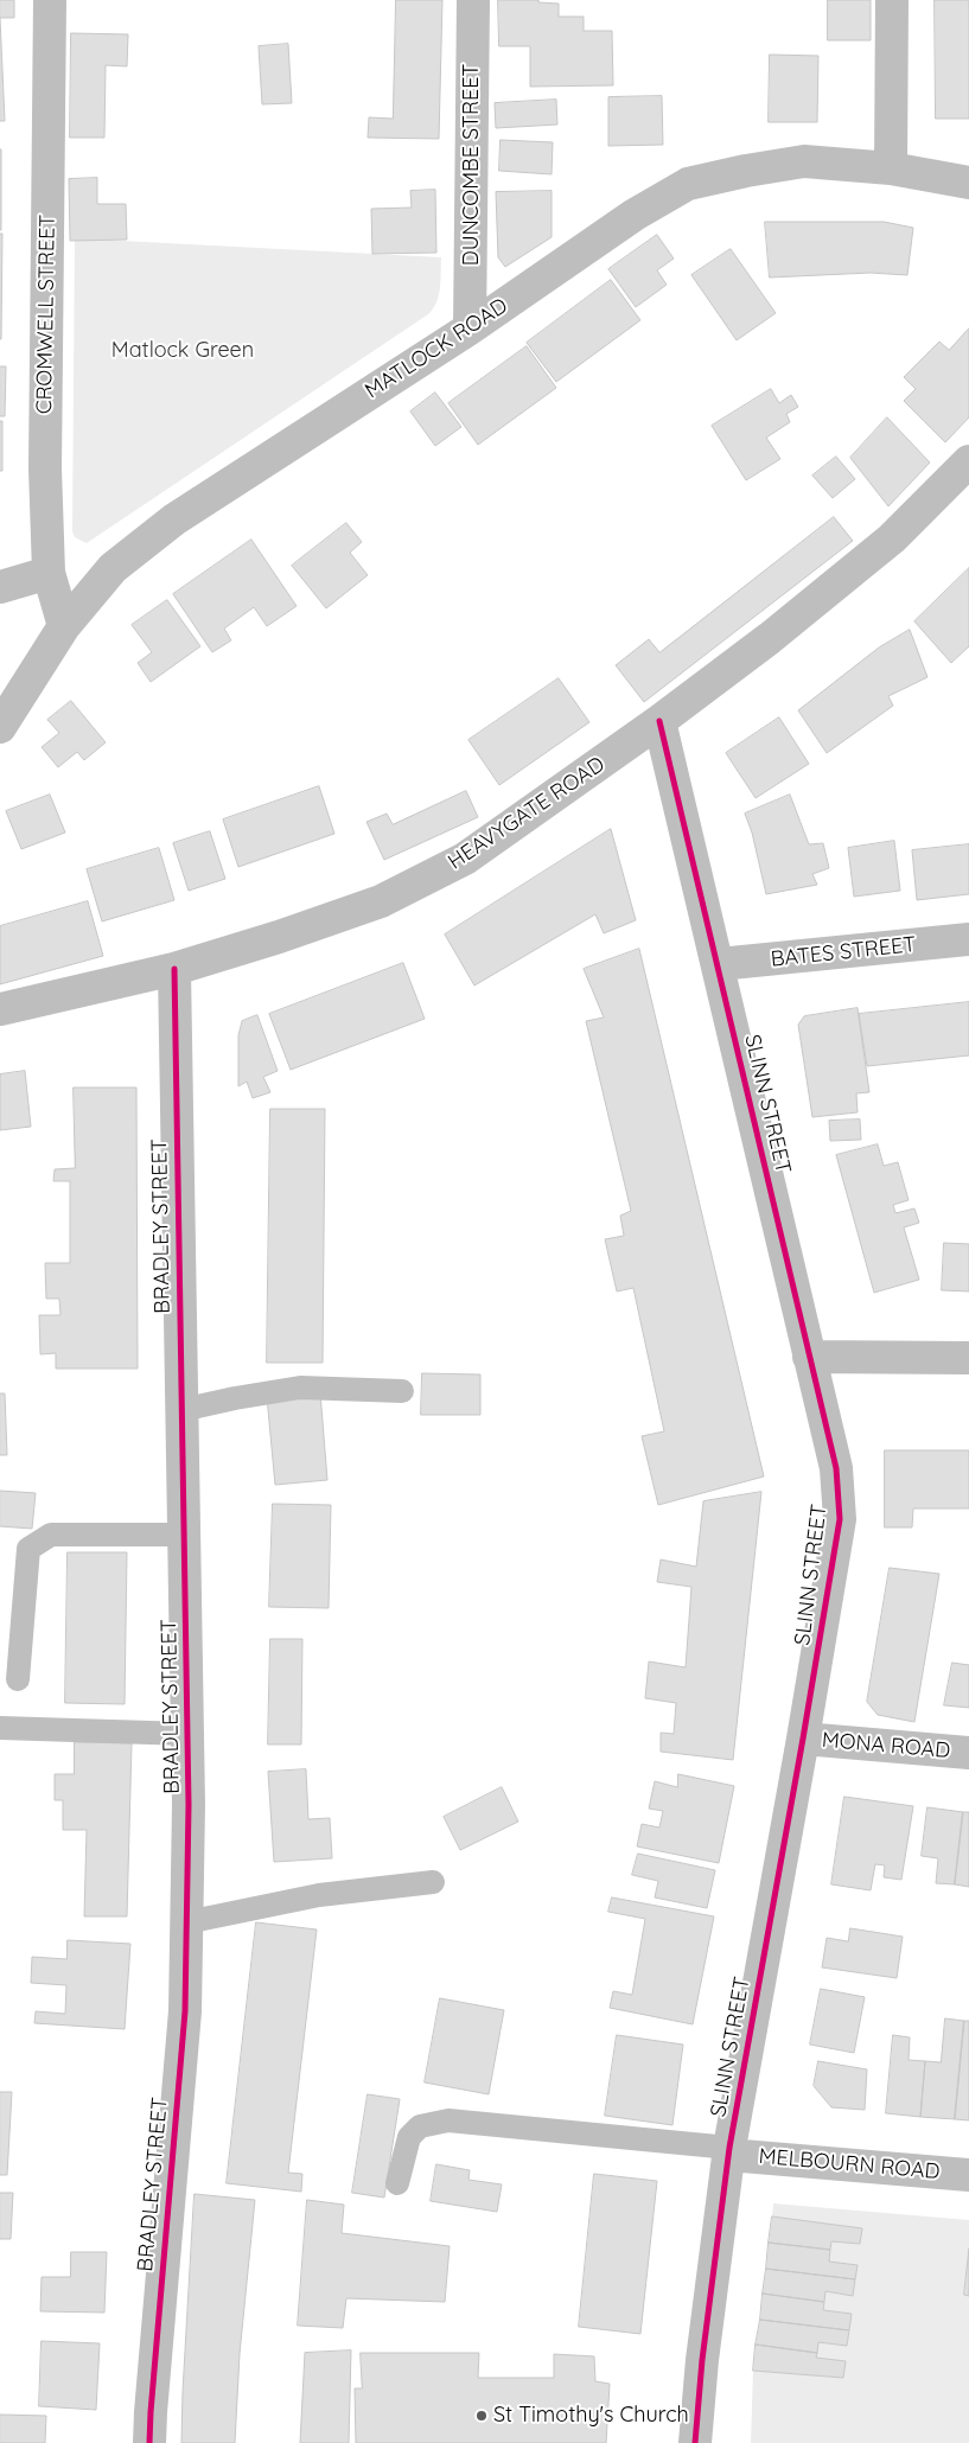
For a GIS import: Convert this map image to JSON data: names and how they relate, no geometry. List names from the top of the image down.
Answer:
{
  "streets": {
    "street": [
      "DUNCOMBE STREET",
      "CROMWELL STREET",
      "MATLOCK ROAD",
      "HEAVYGATE ROAD",
      "BATES STREET",
      "SLINN STREET",
      "BRADLEY STREET",
      "MONA ROAD",
      "MELBOURN ROAD"
    ]
  },
  "crossings": [
    ["DUNCOMBE STREET", "MATLOCK ROAD"],
    ["CROMWELL STREET", "MATLOCK ROAD"],
    ["HEAVYGATE ROAD", "SLINN STREET"],
    ["HEAVYGATE ROAD", "BRADLEY STREET"],
    ["BATES STREET", "SLINN STREET"],
    ["SLINN STREET", "MONA ROAD"],
    ["SLINN STREET", "MELBOURN ROAD"]
  ],
  "parks": ["Matlock Green"],
  "places": ["St Timothy's Church"]
}
